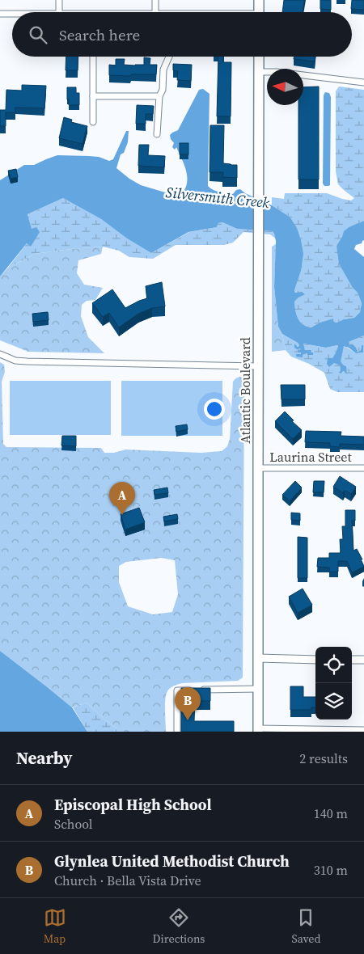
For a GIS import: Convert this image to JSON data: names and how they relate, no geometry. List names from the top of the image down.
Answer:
{
  "streets": {
    "main road": ["Atlantic Boulevard"],
    "street": ["Laurina Street"]
  },
  "crossings": [
    ["Atlantic Boulevard", "Laurina Street"]
  ],
  "water": ["Silversmith Creek"],
  "north": "left",
  "page": {
    "search": "Search here",
    "pins": ["A", "B"],
    "heading": ["Nearby", "2 results"],
    "list": [
      {
        "mark": "A",
        "name": "Episcopal High School",
        "note": "School",
        "value": "140 m"
      },
      {
        "mark": "B",
        "name": "Glynlea United Methodist Church",
        "note": "Church · Bella Vista Drive",
        "value": "310 m"
      }
    ],
    "nav": ["Map", "Directions", "Saved"]
  }
}
